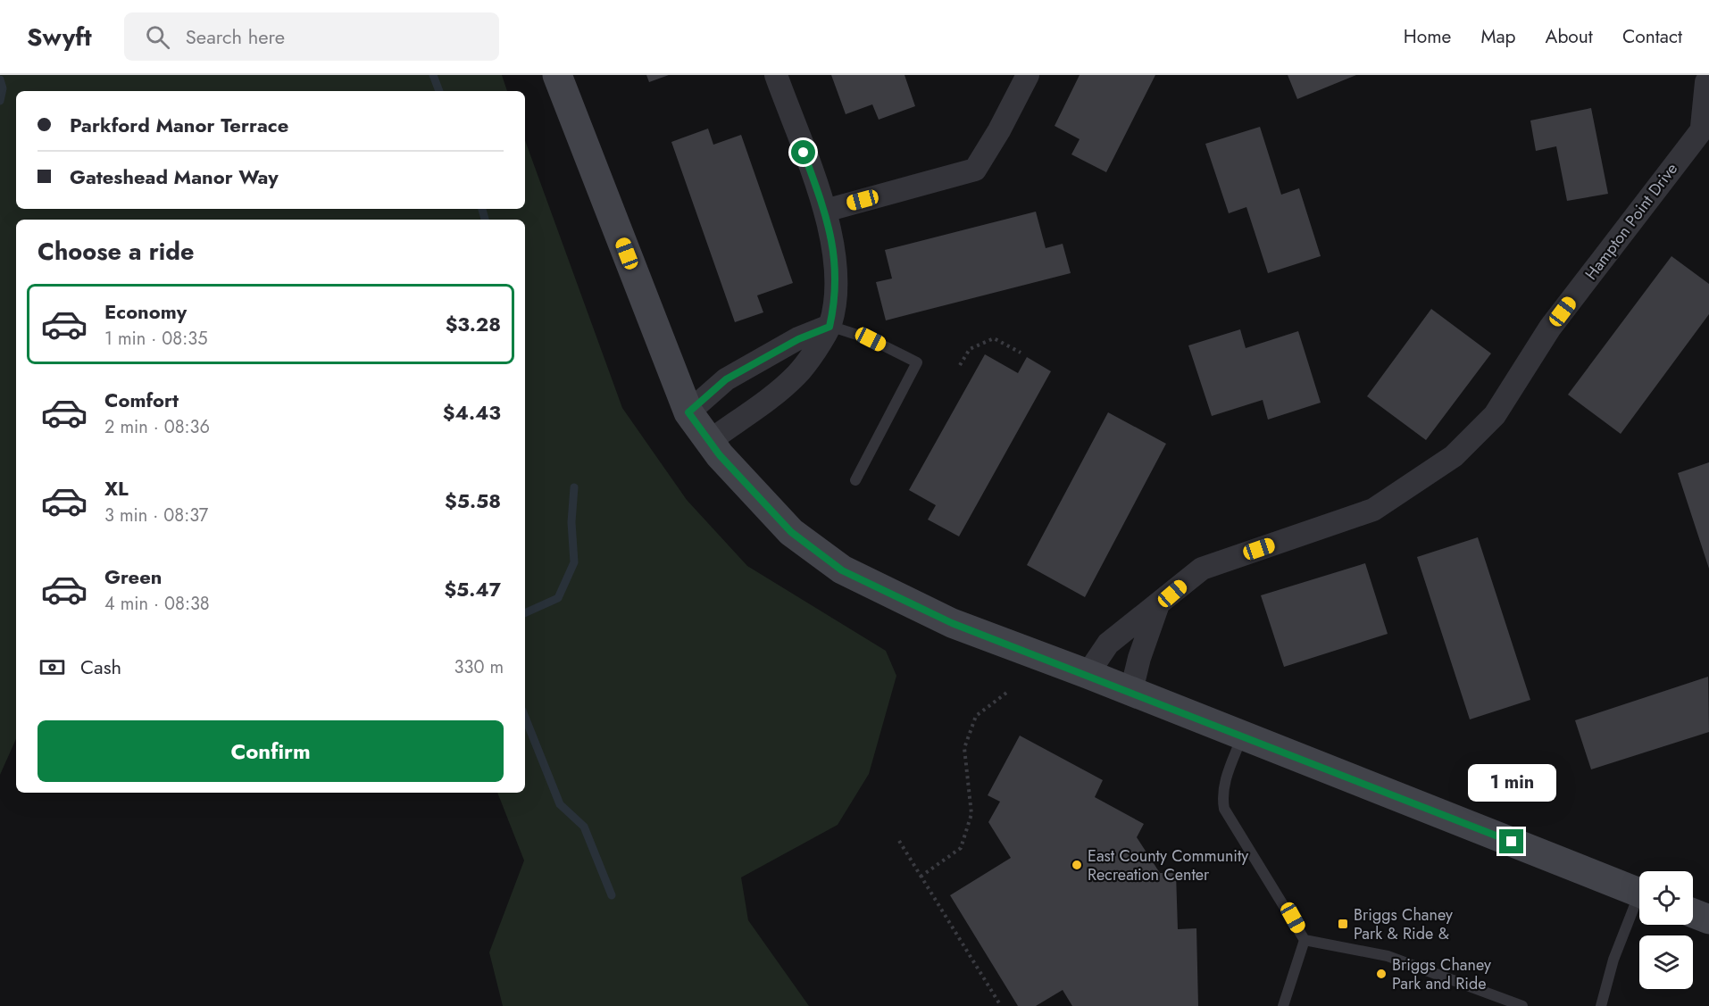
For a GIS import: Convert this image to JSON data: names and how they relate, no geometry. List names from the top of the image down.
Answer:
{
  "streets": {
    "street": ["Hampton Point Drive"]
  },
  "places": {
    "other": ["East County Community Recreation Center", "Briggs Chaney Park and Ride"],
    "transit": ["Briggs Chaney Park & Ride &"]
  },
  "page": {
    "header": "Swyft",
    "search": "Search here",
    "nav": [
      "Home",
      "Map",
      "About",
      "Contact"
    ],
    "banner": ["Parkford Manor Terrace", "Gateshead Manor Way"],
    "heading": "Choose a ride",
    "list": [
      {
        "name": "Economy",
        "note": "1 min · 08:35",
        "value": "$3.28"
      },
      {
        "name": "Comfort",
        "note": "2 min · 08:36",
        "value": "$4.43"
      },
      {
        "name": "XL",
        "note": "3 min · 08:37",
        "value": "$5.58"
      },
      {
        "name": "Green",
        "note": "4 min · 08:38",
        "value": "$5.47"
      }
    ],
    "pay": ["Cash", "330 m"],
    "buttons": "Confirm",
    "bubble": "1 min"
  }
}
